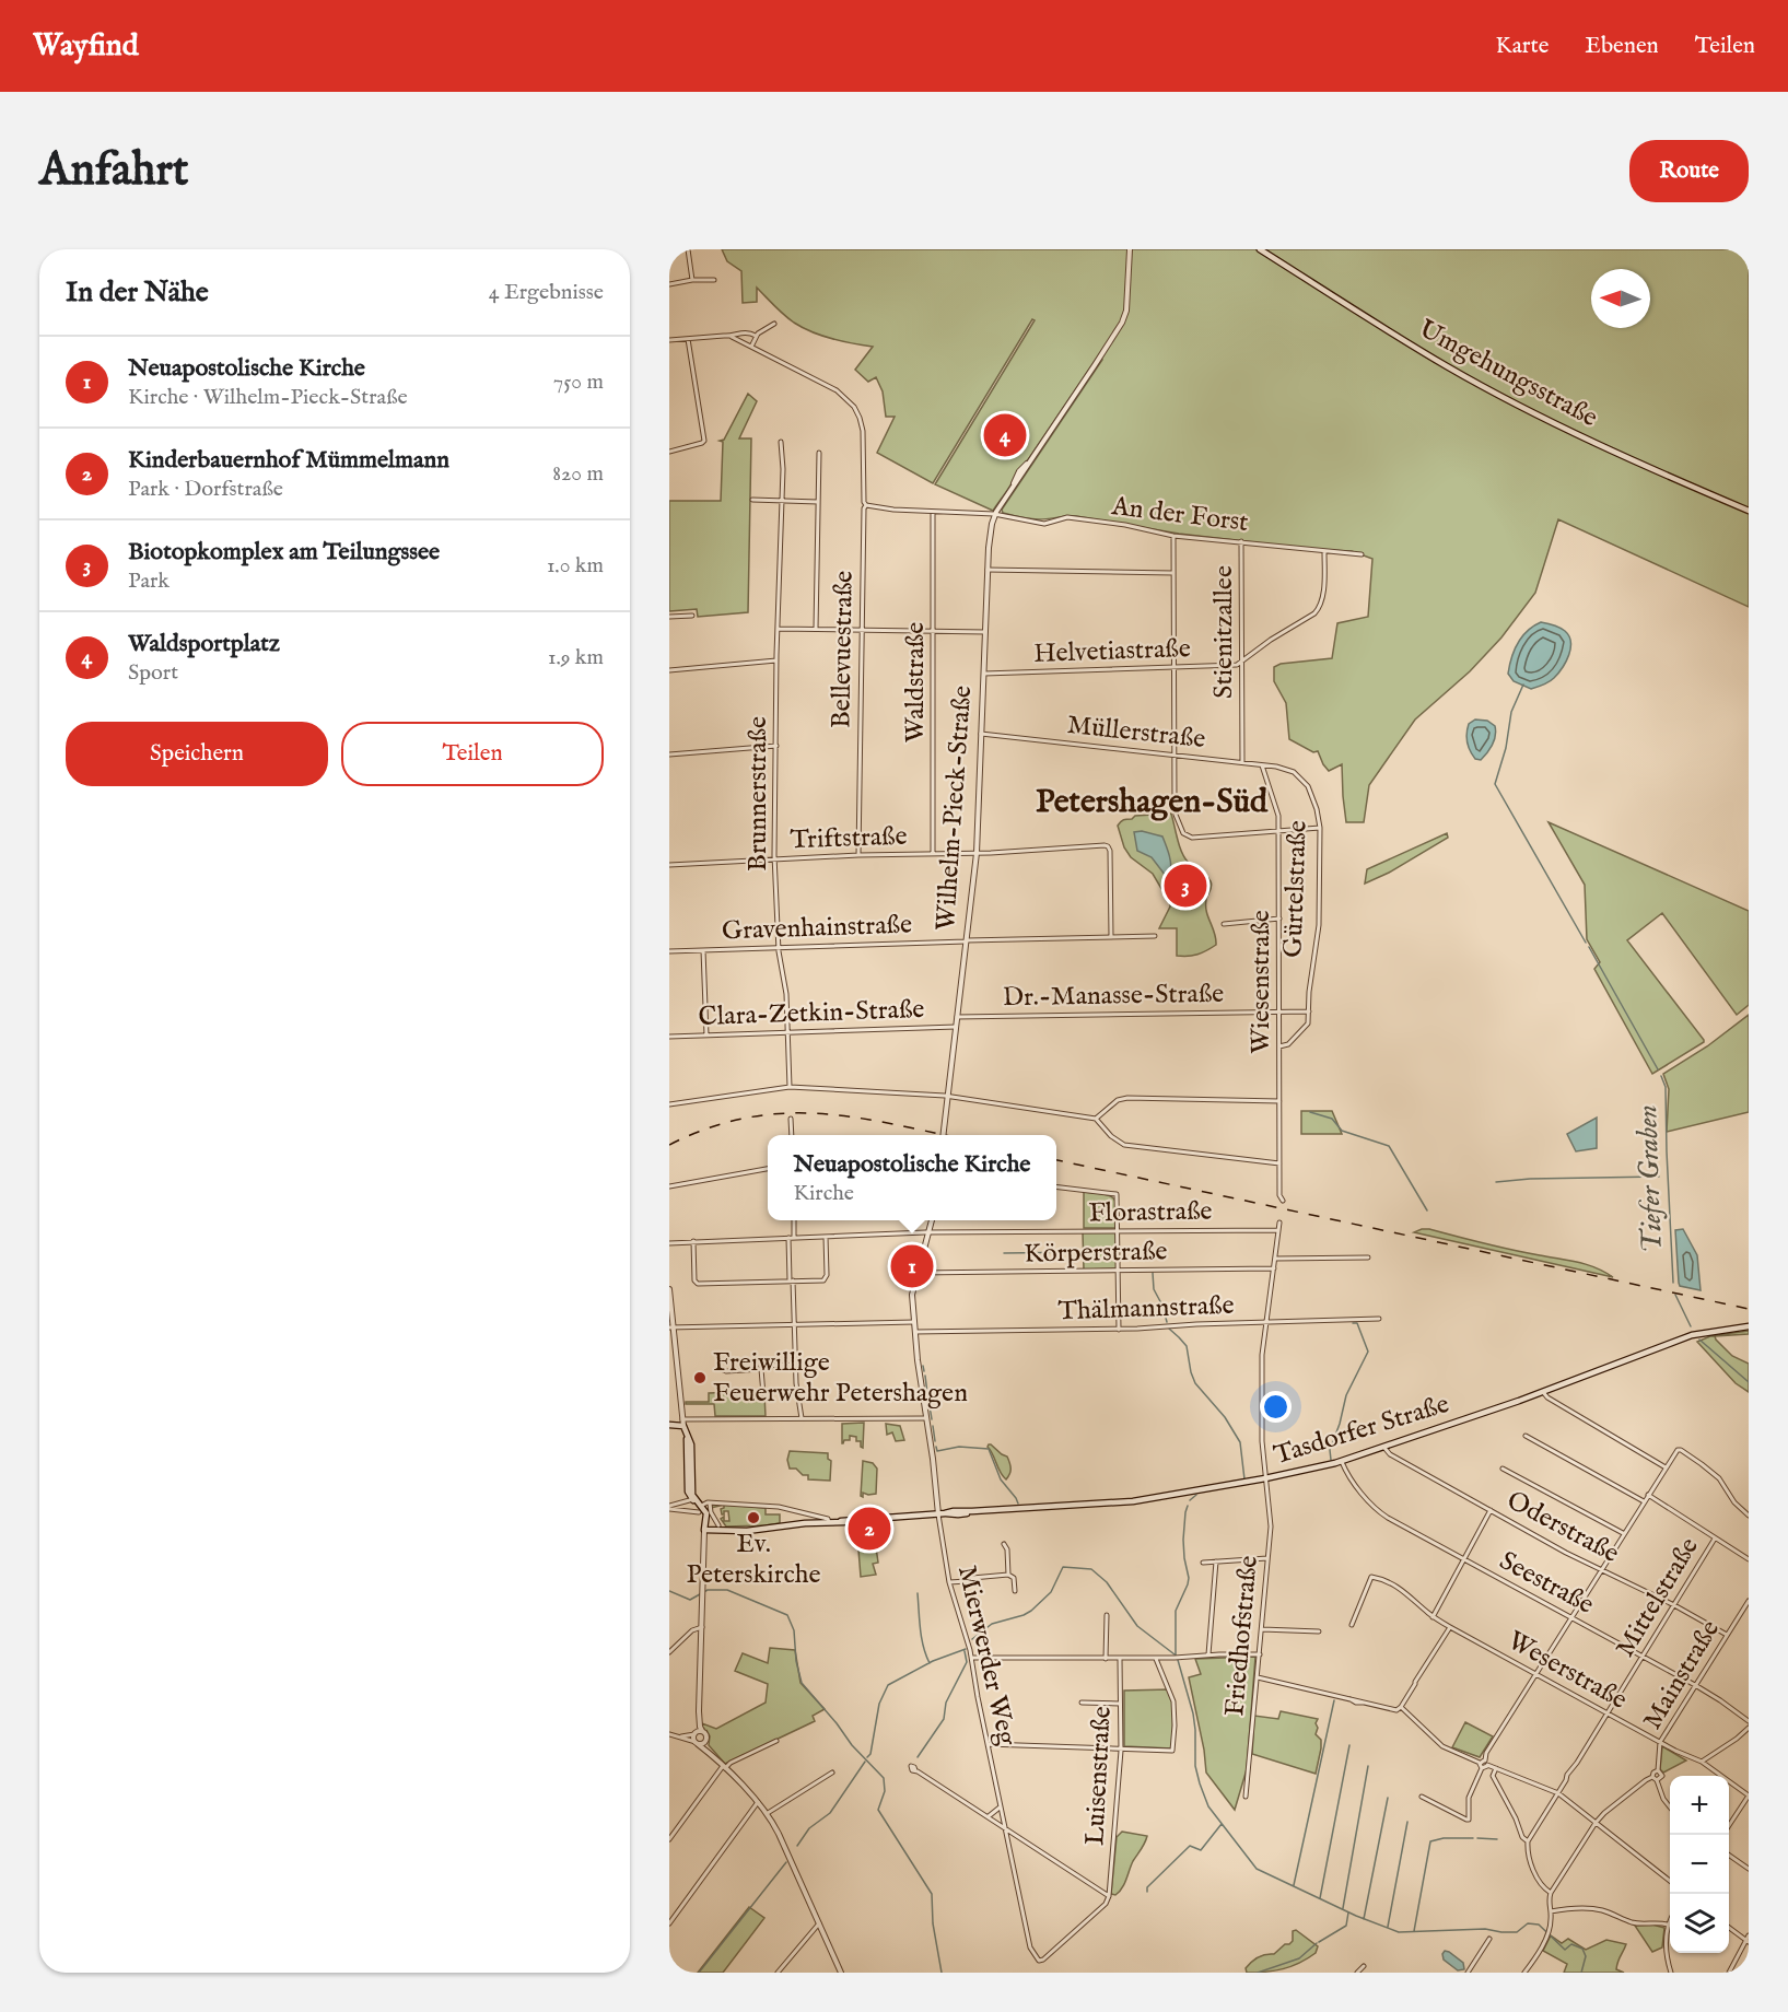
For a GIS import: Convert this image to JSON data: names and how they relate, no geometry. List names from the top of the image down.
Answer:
{
  "streets": {
    "main road": ["Umgehungsstraße", "Tasdorfer Straße"],
    "street": [
      "An der Forst",
      "Stienitzallee",
      "Bellevuestraße",
      "Helvetiastraße",
      "Waldstraße",
      "Müllerstraße",
      "Brunnerstraße",
      "Wilhelm-Pieck-Straße",
      "Triftstraße",
      "Gürtelstraße",
      "Gravenhainstraße",
      "Wiesenstraße",
      "Dr.-Manasse-Straße",
      "Clara-Zetkin-Straße",
      "Florastraße",
      "Körperstraße",
      "Thälmannstraße",
      "Oderstraße",
      "Seestraße",
      "Mittelstraße",
      "Friedhofstraße",
      "Mierwerder Weg",
      "Weserstraße",
      "Mainstraße",
      "Luisenstraße"
    ]
  },
  "crossings": [
    ["An der Forst", "Stienitzallee"],
    ["An der Forst", "Bellevuestraße"],
    ["An der Forst", "Waldstraße"],
    ["An der Forst", "Wilhelm-Pieck-Straße"],
    ["Stienitzallee", "Helvetiastraße"],
    ["Stienitzallee", "Müllerstraße"],
    ["Bellevuestraße", "Triftstraße"],
    ["Helvetiastraße", "Wilhelm-Pieck-Straße"],
    ["Waldstraße", "Triftstraße"],
    ["Müllerstraße", "Wilhelm-Pieck-Straße"],
    ["Müllerstraße", "Gürtelstraße"],
    ["Müllerstraße", "Wiesenstraße"],
    ["Brunnerstraße", "Triftstraße"],
    ["Brunnerstraße", "Gravenhainstraße"],
    ["Brunnerstraße", "Clara-Zetkin-Straße"],
    ["Wilhelm-Pieck-Straße", "Triftstraße"],
    ["Wilhelm-Pieck-Straße", "Gravenhainstraße"],
    ["Wilhelm-Pieck-Straße", "Dr.-Manasse-Straße"],
    ["Wilhelm-Pieck-Straße", "Clara-Zetkin-Straße"],
    ["Triftstraße", "Gravenhainstraße"],
    ["Gürtelstraße", "Wiesenstraße"],
    ["Gürtelstraße", "Dr.-Manasse-Straße"],
    ["Wiesenstraße", "Dr.-Manasse-Straße"],
    ["Florastraße", "Friedhofstraße"],
    ["Körperstraße", "Friedhofstraße"],
    ["Thälmannstraße", "Friedhofstraße"],
    ["Tasdorfer Straße", "Oderstraße"],
    ["Tasdorfer Straße", "Seestraße"],
    ["Tasdorfer Straße", "Friedhofstraße"],
    ["Tasdorfer Straße", "Mierwerder Weg"],
    ["Oderstraße", "Mittelstraße"],
    ["Oderstraße", "Mainstraße"],
    ["Seestraße", "Mittelstraße"],
    ["Seestraße", "Mainstraße"],
    ["Mittelstraße", "Weserstraße"],
    ["Mierwerder Weg", "Luisenstraße"],
    ["Weserstraße", "Mainstraße"]
  ],
  "districts": ["Petershagen-Süd"],
  "water": ["Tiefer Graben"],
  "places": ["Freiwillige Feuerwehr Petershagen", "Ev. Peterskirche"],
  "north": "left",
  "page": {
    "header": "Wayfind",
    "nav": ["Karte", "Ebenen", "Teilen"],
    "buttons": [
      "Route",
      ["Speichern", "Teilen"]
    ],
    "title": "Anfahrt",
    "heading": ["In der Nähe", "4 Ergebnisse"],
    "list": [
      {
        "mark": "1",
        "name": "Neuapostolische Kirche",
        "note": "Kirche · Wilhelm-Pieck-Straße",
        "value": "750 m"
      },
      {
        "mark": "2",
        "name": "Kinderbauernhof Mümmelmann",
        "note": "Park · Dorfstraße",
        "value": "820 m"
      },
      {
        "mark": "3",
        "name": "Biotopkomplex am Teilungssee",
        "note": "Park",
        "value": "1.0 km"
      },
      {
        "mark": "4",
        "name": "Waldsportplatz",
        "note": "Sport",
        "value": "1.9 km"
      }
    ],
    "pins": [
      "4",
      "3",
      "1",
      "2"
    ],
    "popup": ["Neuapostolische Kirche", "Kirche"],
    "map_buttons": ["+", "−"]
  }
}
